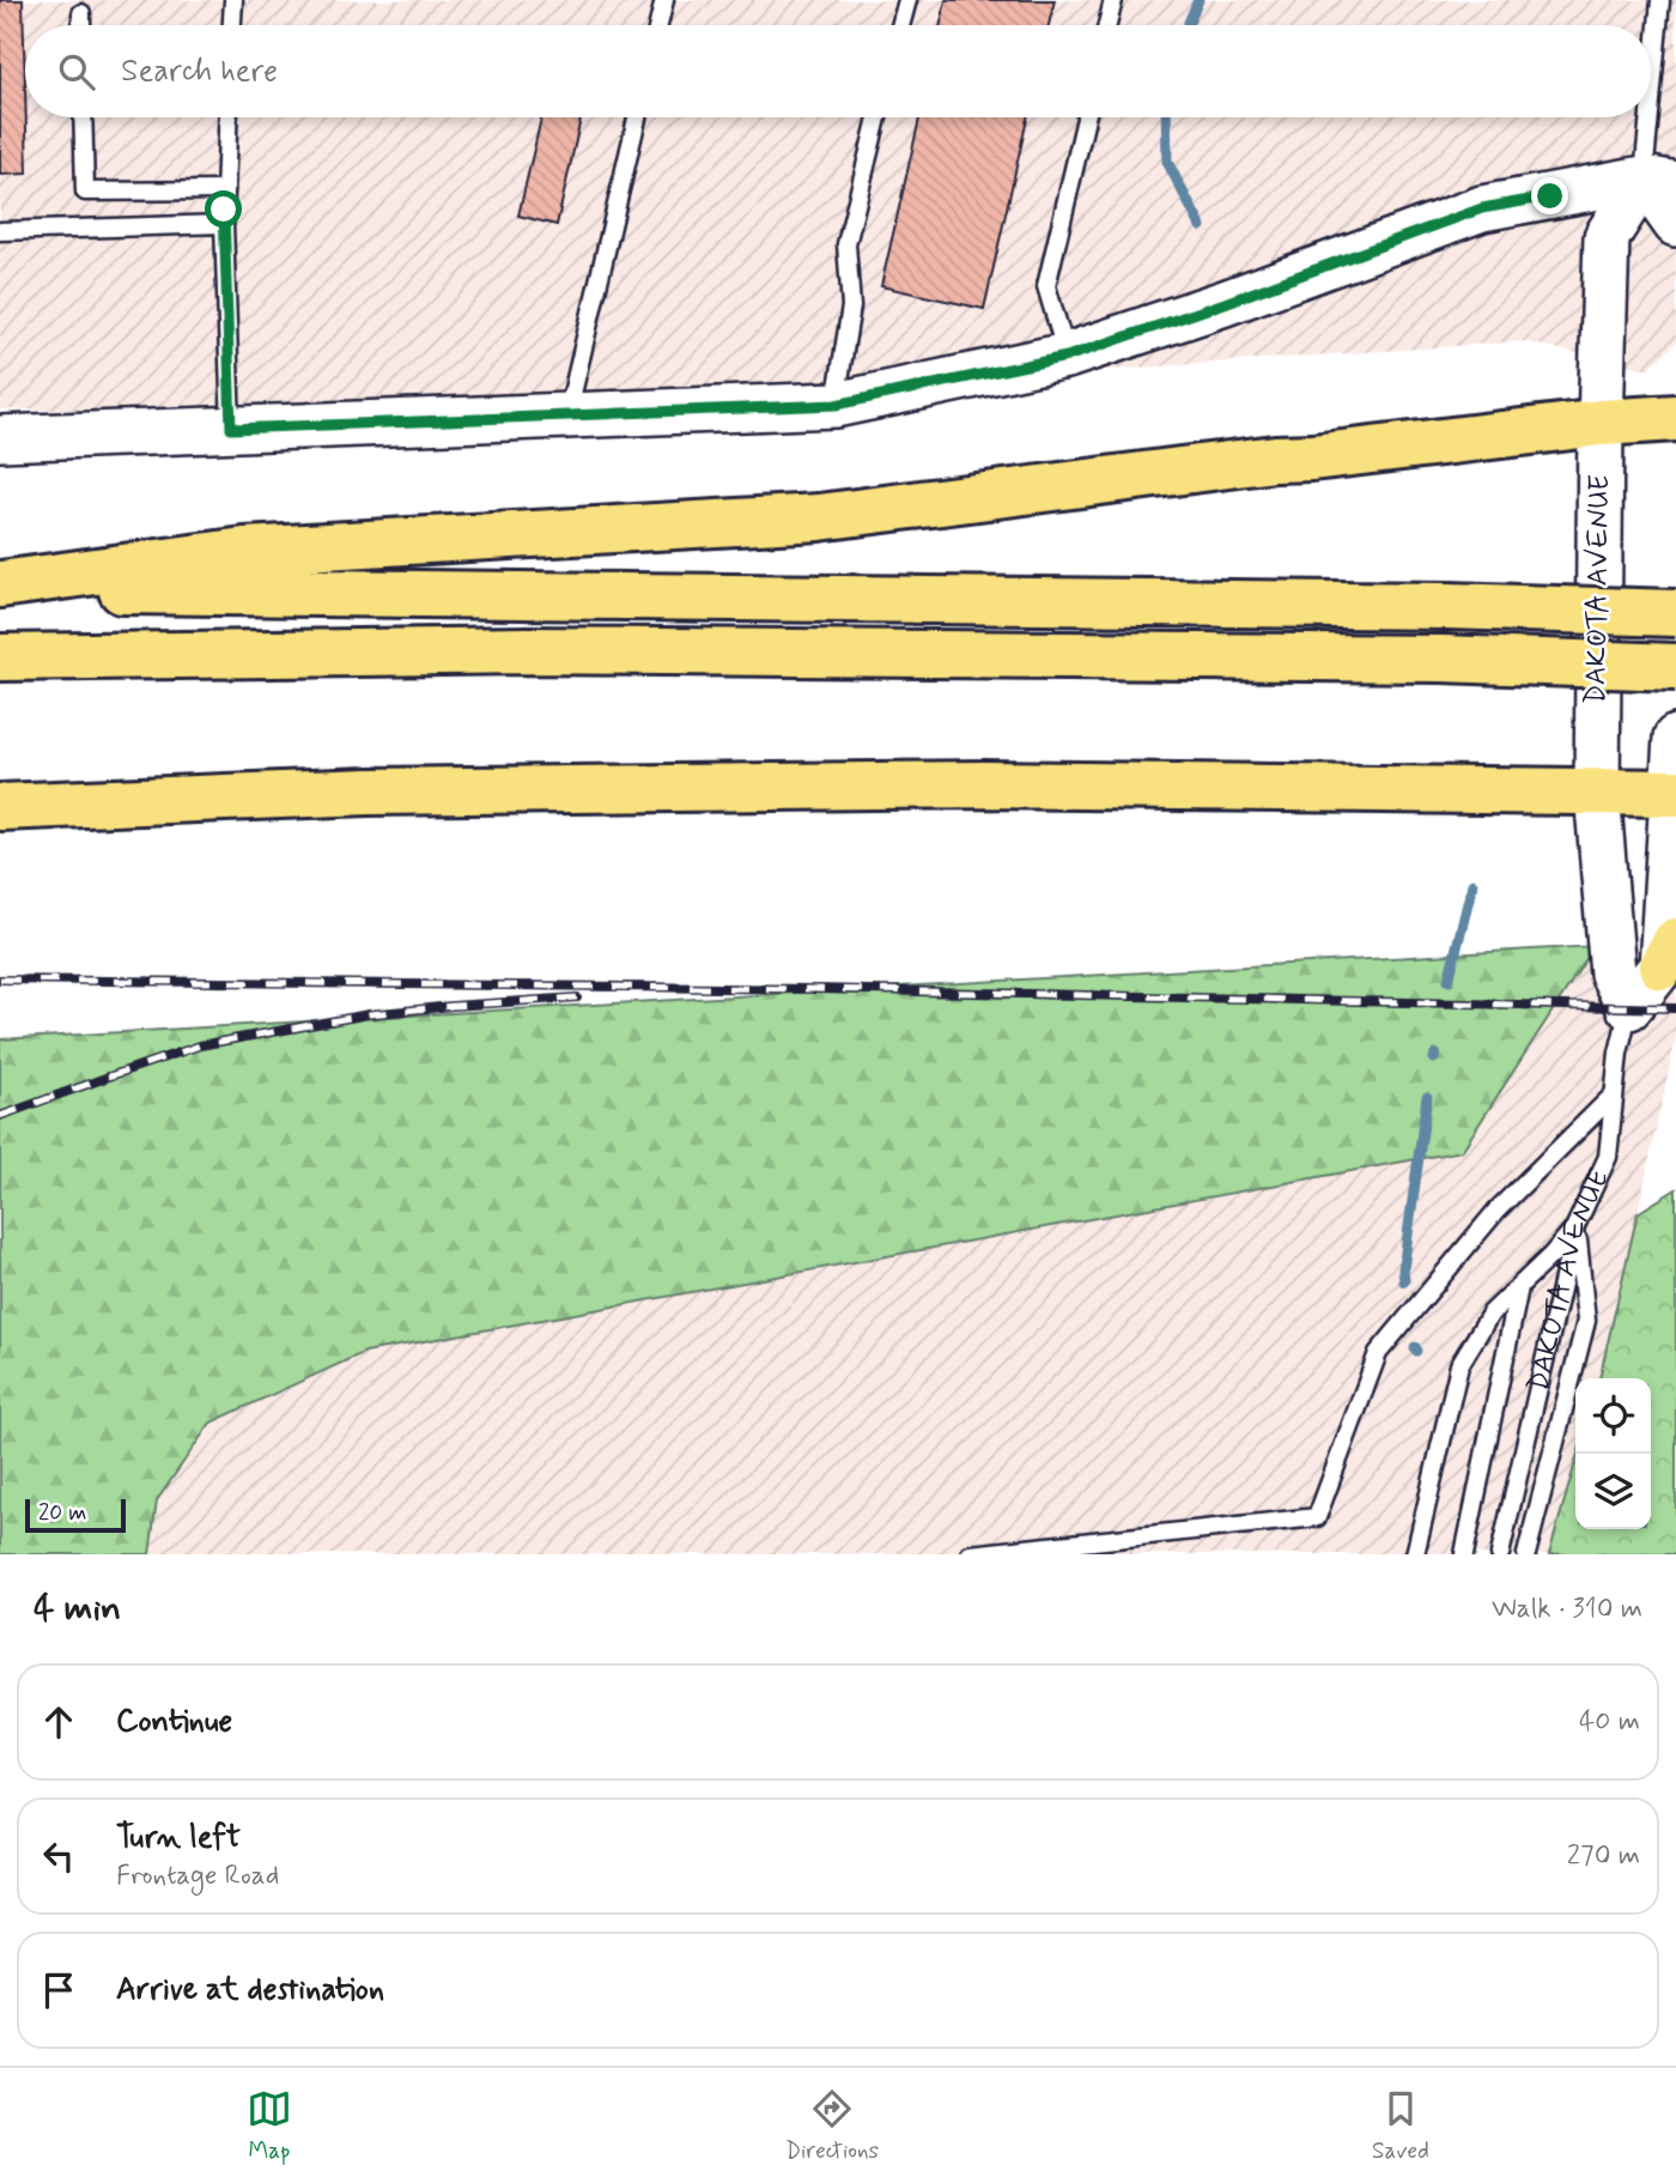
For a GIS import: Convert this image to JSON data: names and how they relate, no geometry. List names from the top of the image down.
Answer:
{
  "streets": {
    "street": ["DAKOTA AVENUE"]
  },
  "scale_bar": "20 m",
  "page": {
    "search": "Search here",
    "scale": "20 m",
    "heading": ["4 min", "Walk · 310 m"],
    "list": [
      ["Continue", "40 m"],
      ["Turn left", "Frontage Road", "270 m"],
      "Arrive at destination"
    ],
    "nav": ["Map", "Directions", "Saved"]
  }
}
